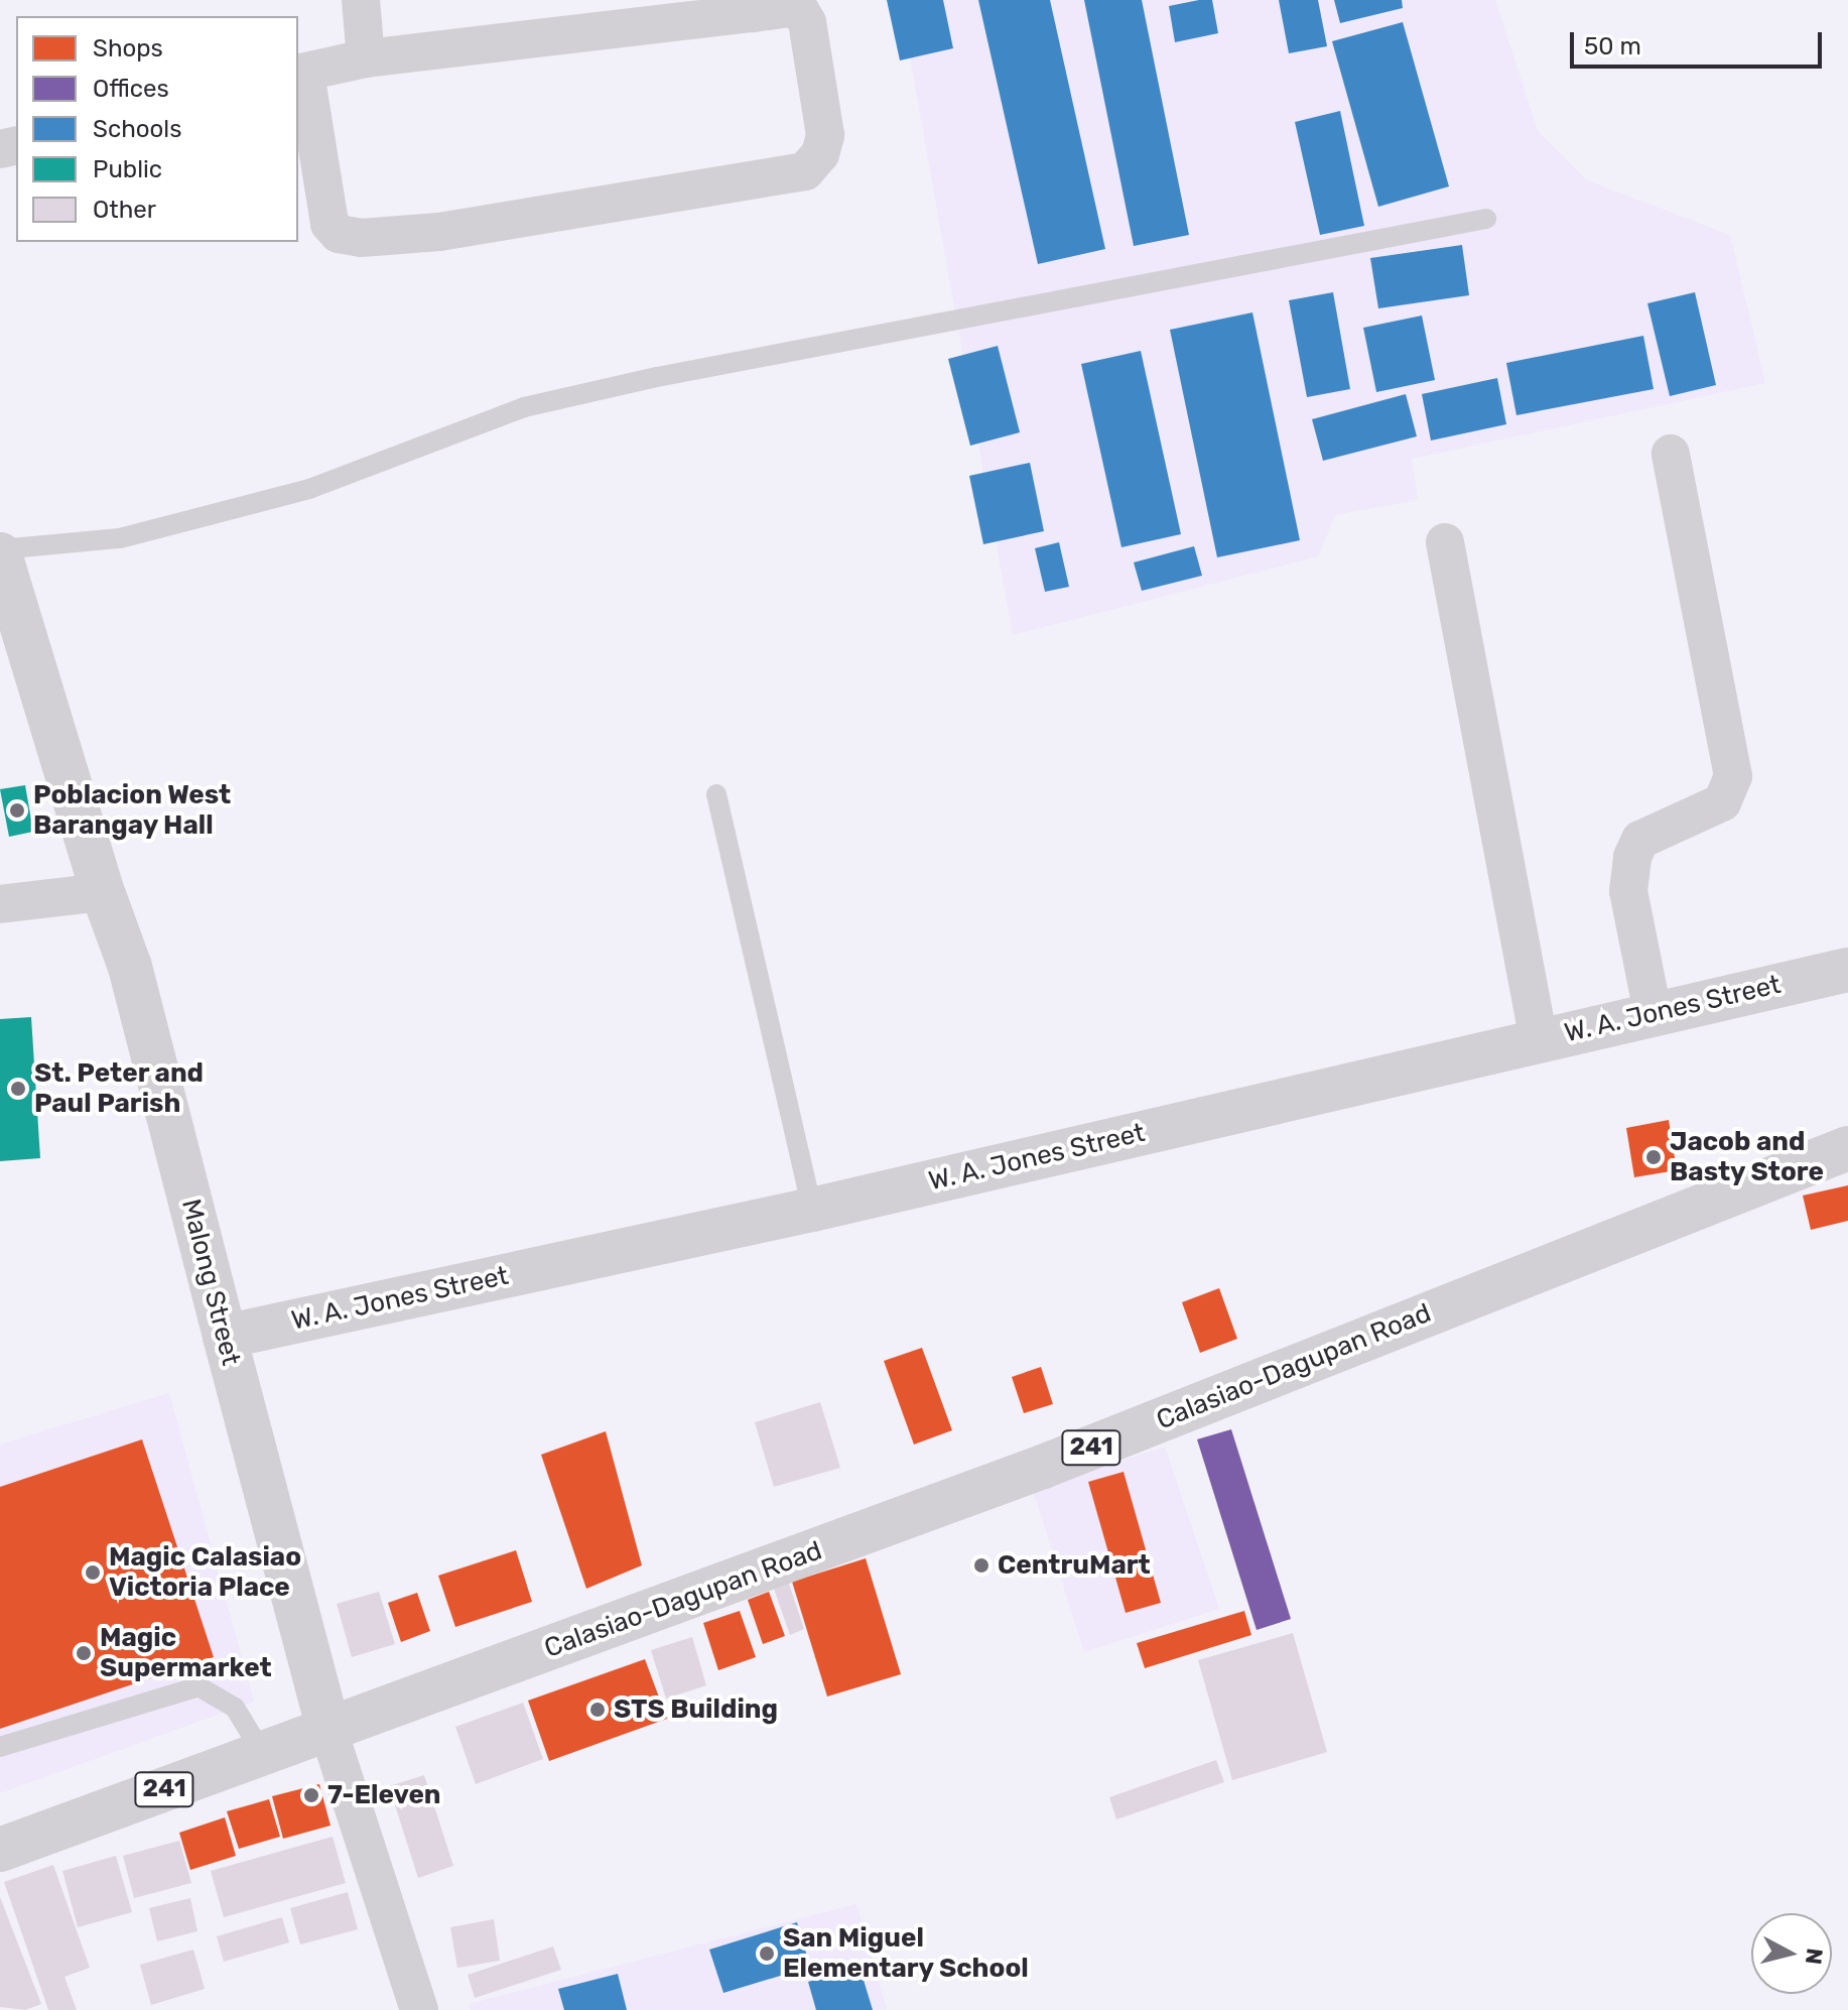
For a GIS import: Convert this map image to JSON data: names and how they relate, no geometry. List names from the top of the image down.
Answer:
{
  "streets": {
    "main road": [
      "W. A. Jones Street",
      "Malong Street",
      "Calasiao-Dagupan Road",
      "241"
    ]
  },
  "crossings": [
    ["W. A. Jones Street", "Malong Street"],
    ["Malong Street", "Calasiao-Dagupan Road"],
    ["Malong Street", "241"],
    ["Calasiao-Dagupan Road", "241"]
  ],
  "places": [
    "Poblacion West Barangay Hall",
    "St. Peter and Paul Parish",
    "Jacob and Basty Store",
    "CentruMart",
    "Magic Calasiao Victoria Place",
    "Magic Supermarket",
    "STS Building",
    "7-Eleven",
    "San Miguel Elementary School"
  ],
  "legend": [
    "Shops",
    "Offices",
    "Schools",
    "Public",
    "Other"
  ],
  "scale_bar": "50 m",
  "north": "right"
}
